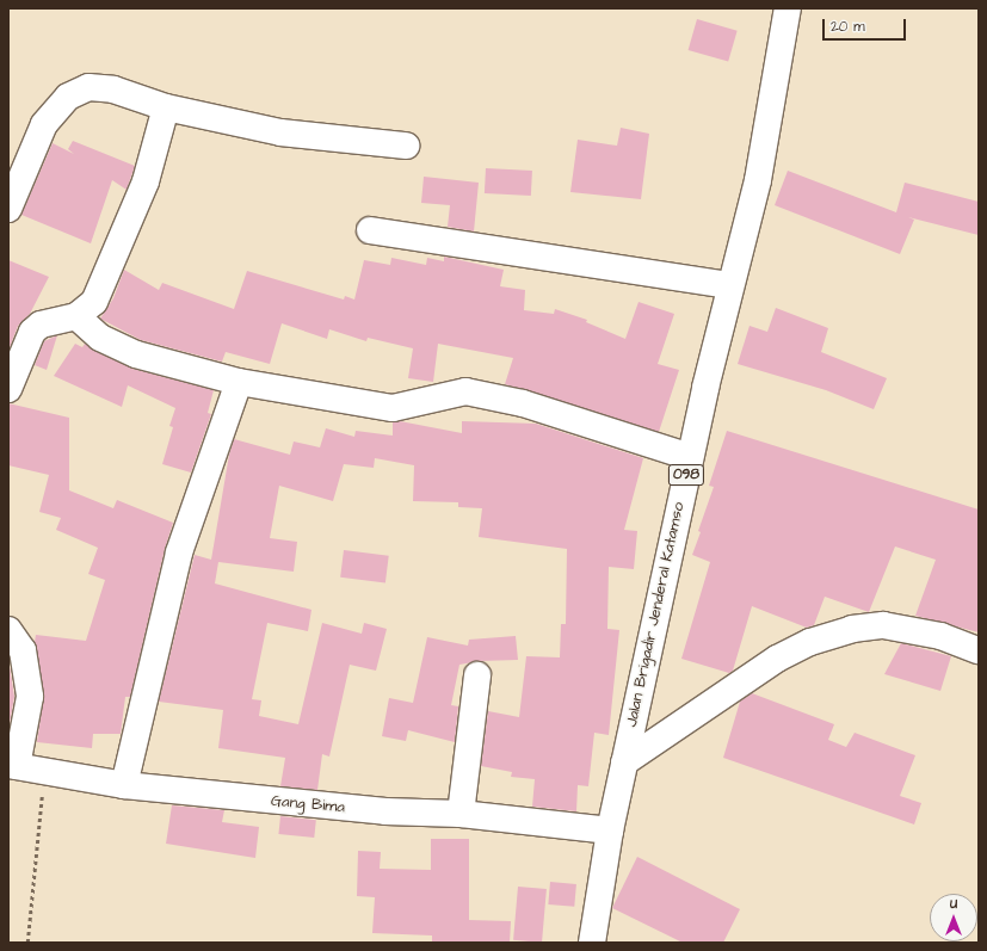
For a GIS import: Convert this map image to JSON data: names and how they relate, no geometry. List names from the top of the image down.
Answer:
{
  "streets": {
    "street": ["098", "Jalan Brigadir Jenderal Katamso", "Gang Bima"]
  },
  "crossings": [
    ["Jalan Brigadir Jenderal Katamso", "Gang Bima"]
  ],
  "scale_bar": "20 m",
  "north": "top"
}
